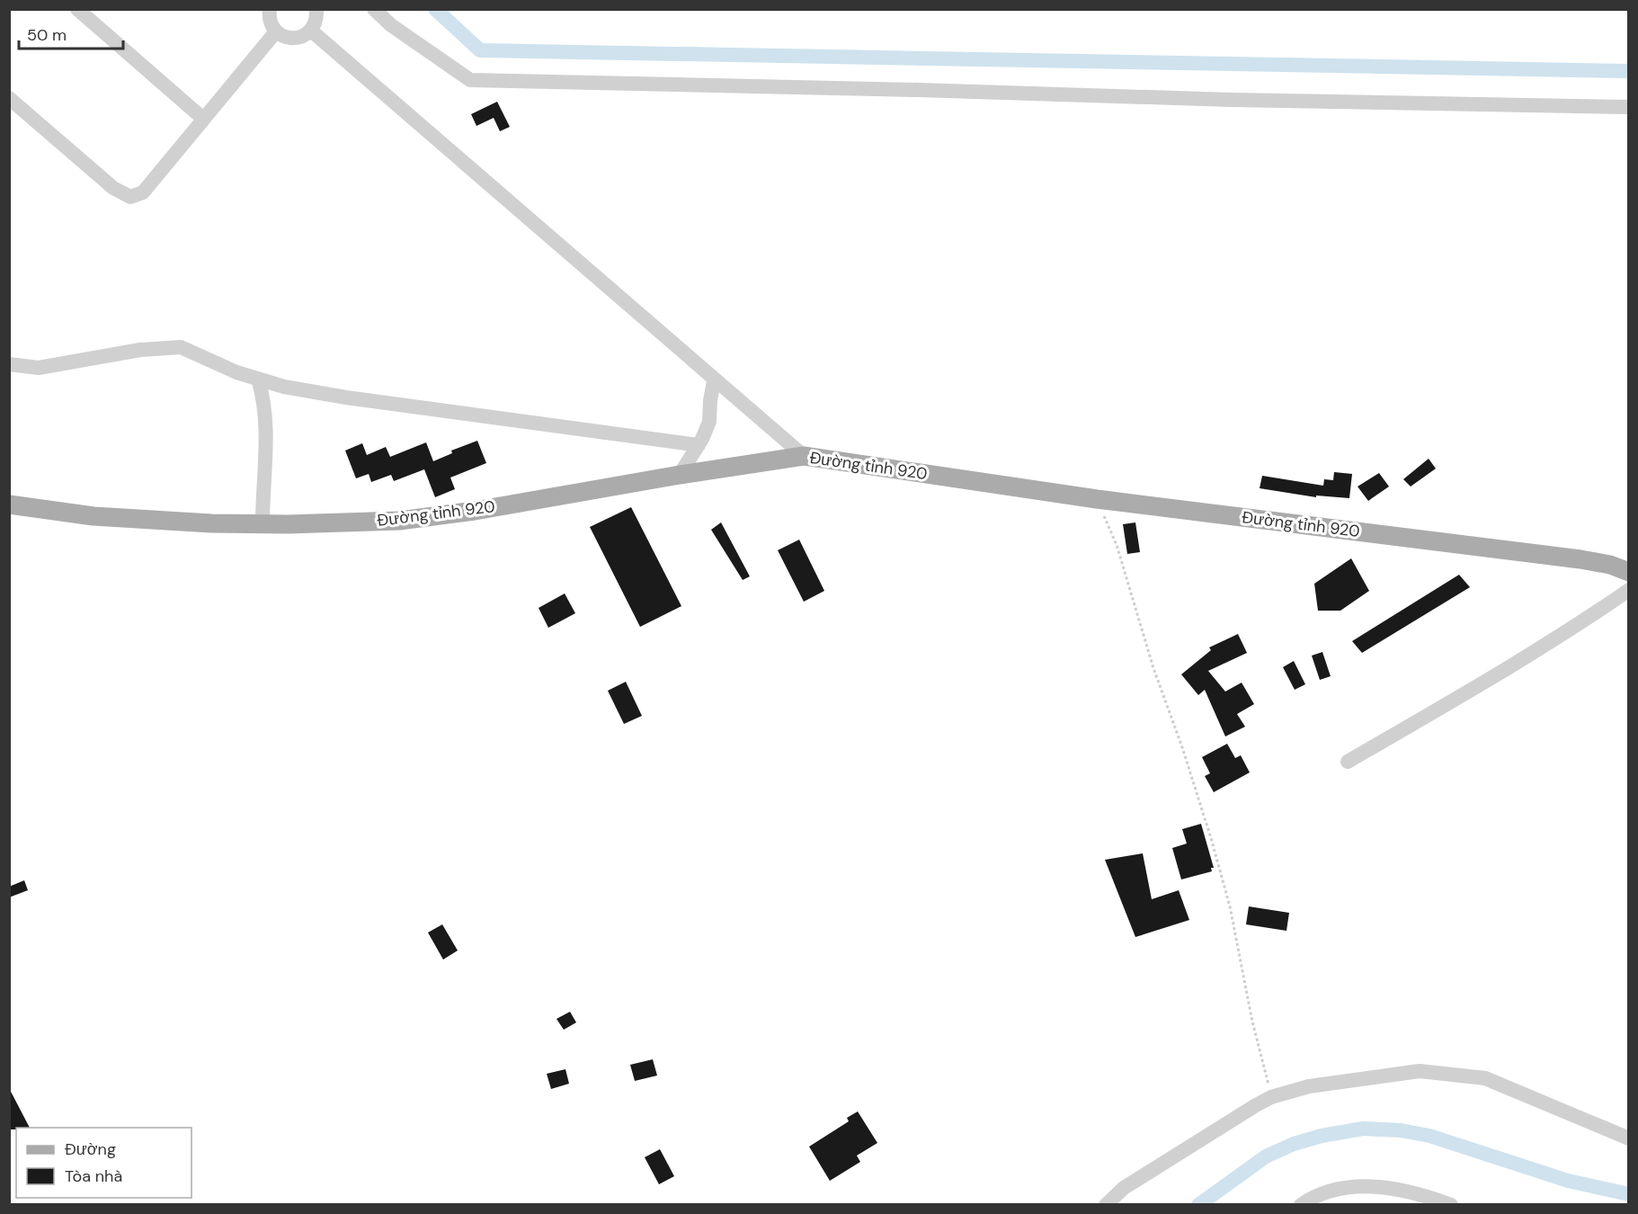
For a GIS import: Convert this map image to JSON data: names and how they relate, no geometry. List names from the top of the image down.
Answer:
{
  "streets": {
    "main road": ["Đường tỉnh 920"]
  },
  "legend": ["Đường", "Tòa nhà"],
  "scale_bar": "50 m"
}
